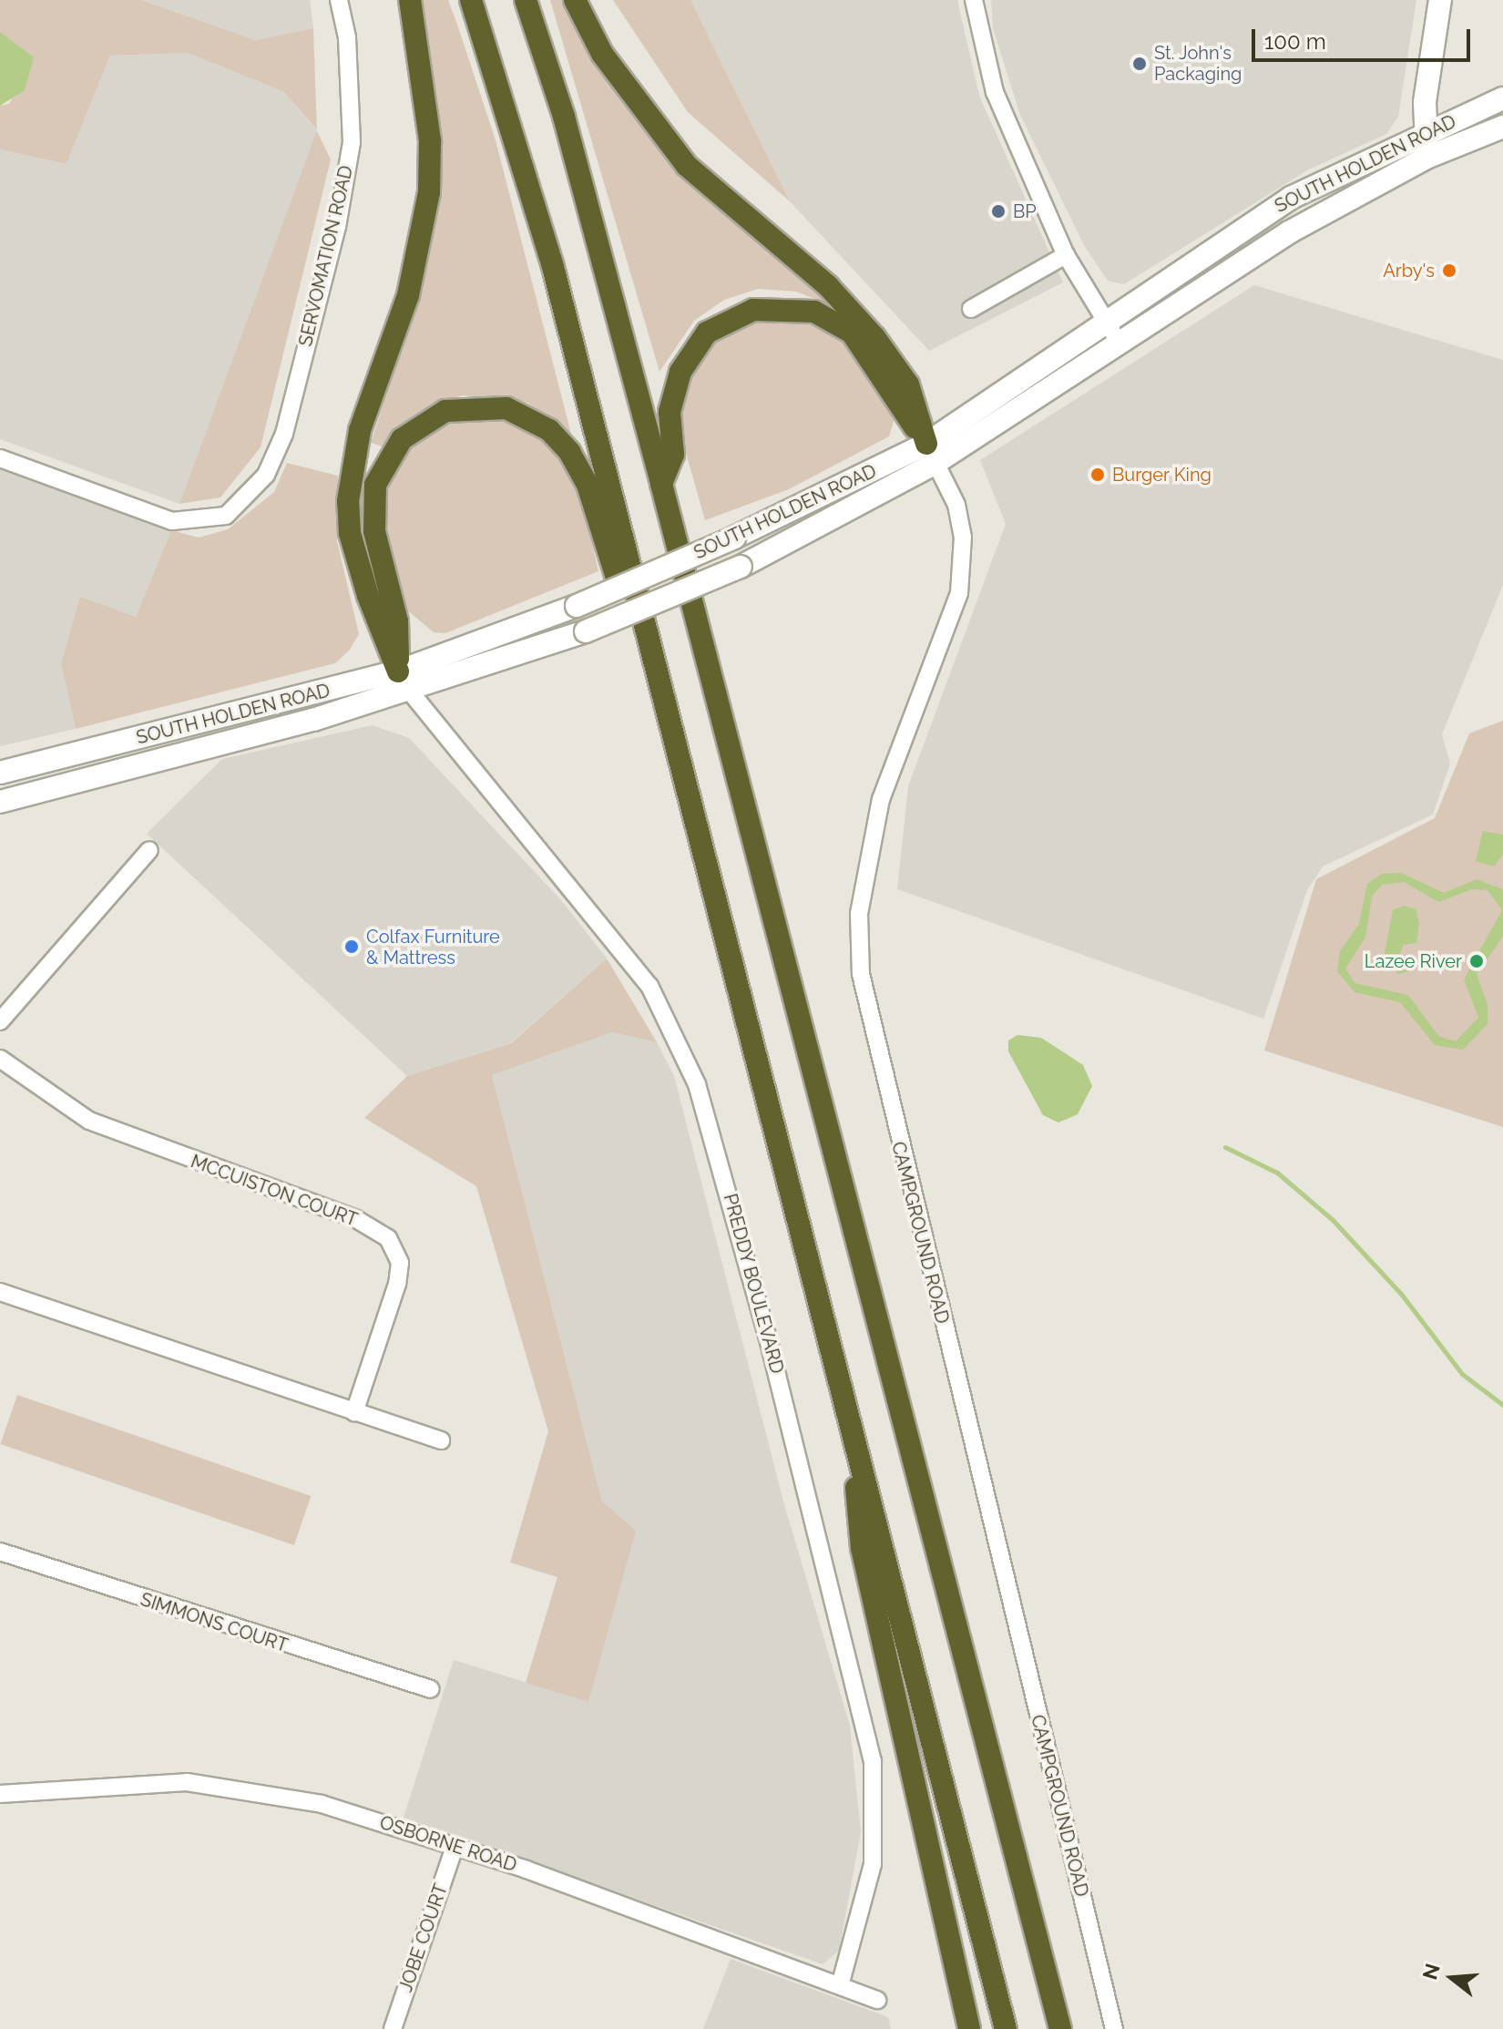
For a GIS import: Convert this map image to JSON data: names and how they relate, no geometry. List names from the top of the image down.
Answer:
{
  "streets": {
    "main road": ["SOUTH HOLDEN ROAD"],
    "street": [
      "SERVOMATION ROAD",
      "MCCUISTON COURT",
      "CAMPGROUND ROAD",
      "PREDDY BOULEVARD",
      "SIMMONS COURT",
      "OSBORNE ROAD",
      "JOBE COURT"
    ]
  },
  "crossings": [
    ["SOUTH HOLDEN ROAD", "CAMPGROUND ROAD"],
    ["SOUTH HOLDEN ROAD", "PREDDY BOULEVARD"],
    ["PREDDY BOULEVARD", "OSBORNE ROAD"],
    ["OSBORNE ROAD", "JOBE COURT"]
  ],
  "places": [
    "St. John's Packaging",
    "BP",
    "Arby's",
    "Burger King",
    "Colfax Furniture & Mattress",
    "Lazee River"
  ],
  "scale_bar": "100 m",
  "north": "left"
}
